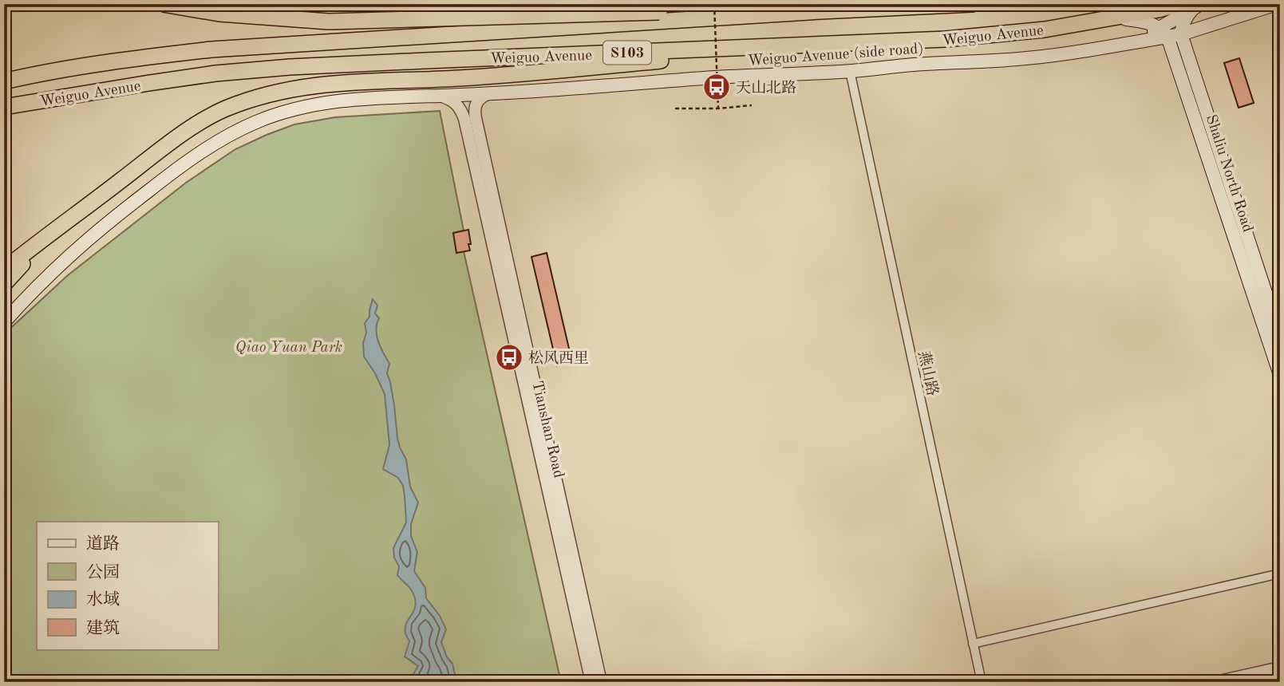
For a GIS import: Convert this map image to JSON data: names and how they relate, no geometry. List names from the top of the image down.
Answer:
{
  "streets": {
    "highway": ["Weiguo Avenue", "S103"],
    "main road": ["Weiguo Avenue (side road)", "Shaliu North Road"],
    "street": ["燕山路", "Tianshan Road"]
  },
  "crossings": [
    ["Weiguo Avenue (side road)", "Shaliu North Road"],
    ["Weiguo Avenue (side road)", "燕山路"],
    ["Weiguo Avenue (side road)", "Tianshan Road"]
  ],
  "parks": ["Qiao Yuan Park"],
  "places": {
    "bus stop": ["天山北路", "松风西里"]
  },
  "legend": [
    "道路",
    "公园",
    "水域",
    "建筑"
  ]
}
